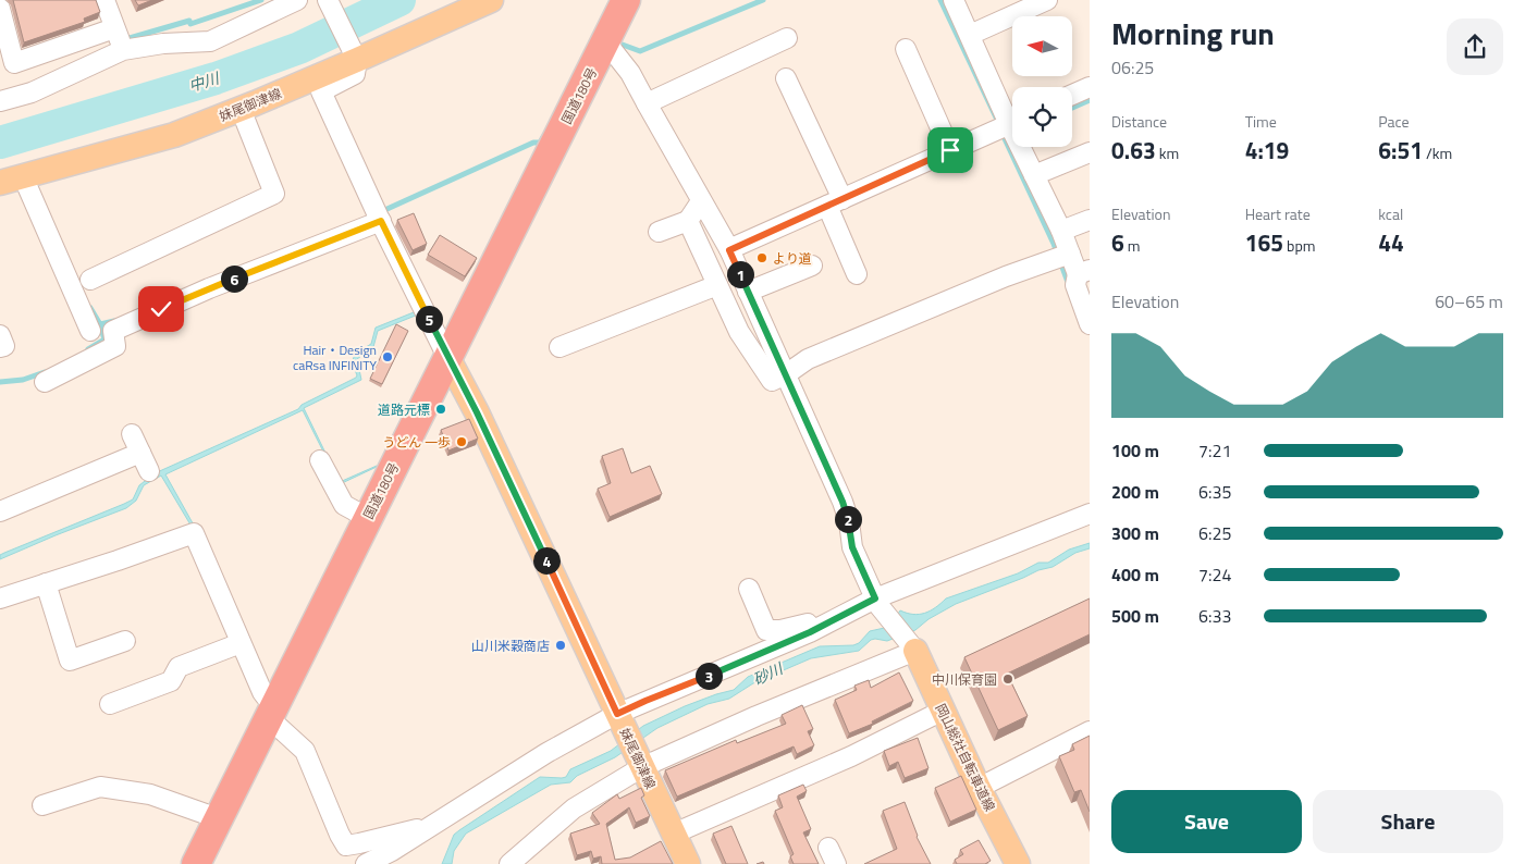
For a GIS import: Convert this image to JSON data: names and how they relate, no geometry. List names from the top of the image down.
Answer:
{
  "streets": {
    "highway": ["国道180号"],
    "main road": ["妹尾御津線", "岡山総社自転車道線"]
  },
  "crossings": [
    ["国道180号", "妹尾御津線"]
  ],
  "water": ["中川", "砂川"],
  "places": [
    "より道",
    "Hair・Design caRsa INFINITY",
    "道路元標",
    "うどん 一歩",
    "山川米穀商店",
    "中川保育園"
  ],
  "north": "left",
  "page": {
    "heading": ["Morning run", "06:25"],
    "stats": [
      ["Distance", "0.63 km"],
      ["Time", "4:19"],
      ["Pace", "6:51 /km"],
      ["Elevation", "6 m"],
      ["Heart rate", "165 bpm"],
      ["kcal", "44"]
    ],
    "pins": [
      "1",
      "6",
      "5",
      "2",
      "4",
      "3"
    ],
    "chart": ["Elevation", "60–65 m"],
    "list": [
      {
        "name": "100 m",
        "note": "7:21"
      },
      {
        "name": "200 m",
        "note": "6:35"
      },
      {
        "name": "300 m",
        "note": "6:25"
      },
      {
        "name": "400 m",
        "note": "7:24"
      },
      {
        "name": "500 m",
        "note": "6:33"
      }
    ],
    "buttons": ["Save", "Share"]
  }
}
